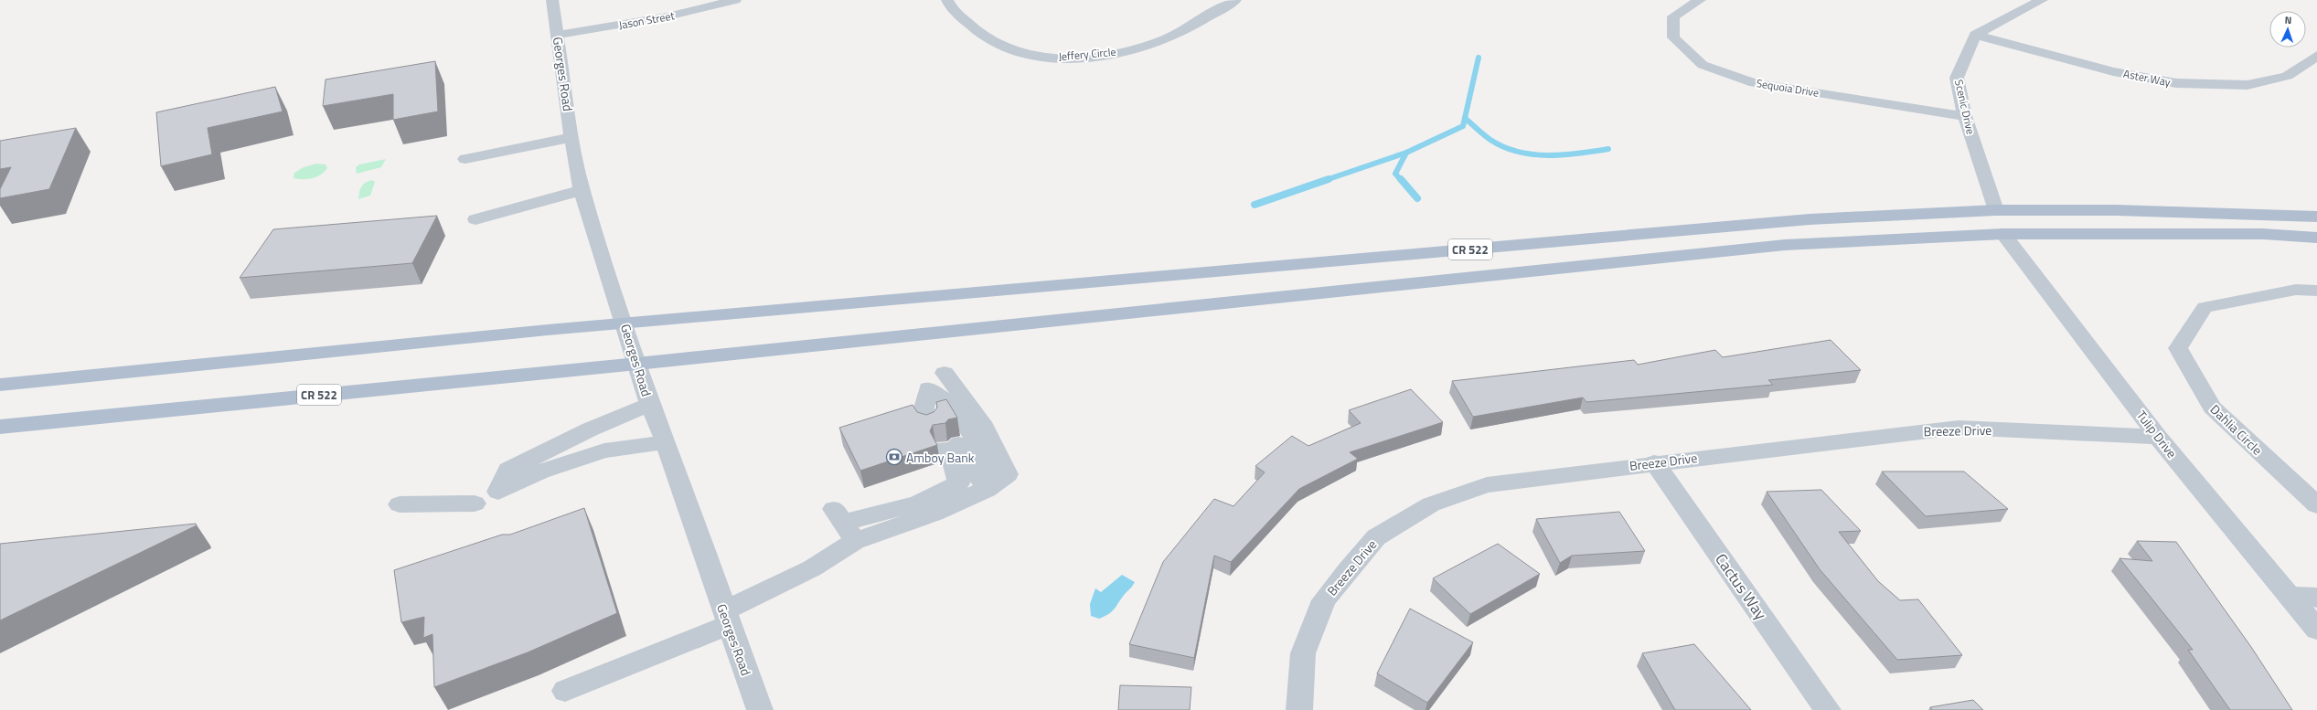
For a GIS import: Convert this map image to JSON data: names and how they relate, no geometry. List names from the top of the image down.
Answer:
{
  "streets": {
    "main road": ["CR 522"],
    "street": [
      "Jason Street",
      "Jeffery Circle",
      "Georges Road",
      "Aster Way",
      "Sequoia Drive",
      "Scenic Drive",
      "Dahlia Circle",
      "Breeze Drive",
      "Tulip Drive",
      "Cactus Way"
    ]
  },
  "crossings": [
    ["Jason Street", "Georges Road"],
    ["Georges Road", "CR 522"],
    ["Aster Way", "Scenic Drive"],
    ["Sequoia Drive", "Scenic Drive"],
    ["Scenic Drive", "CR 522"],
    ["CR 522", "Tulip Drive"],
    ["Breeze Drive", "Tulip Drive"],
    ["Breeze Drive", "Cactus Way"]
  ],
  "places": {
    "bank": ["Amboy Bank"]
  },
  "north": "top"
}
